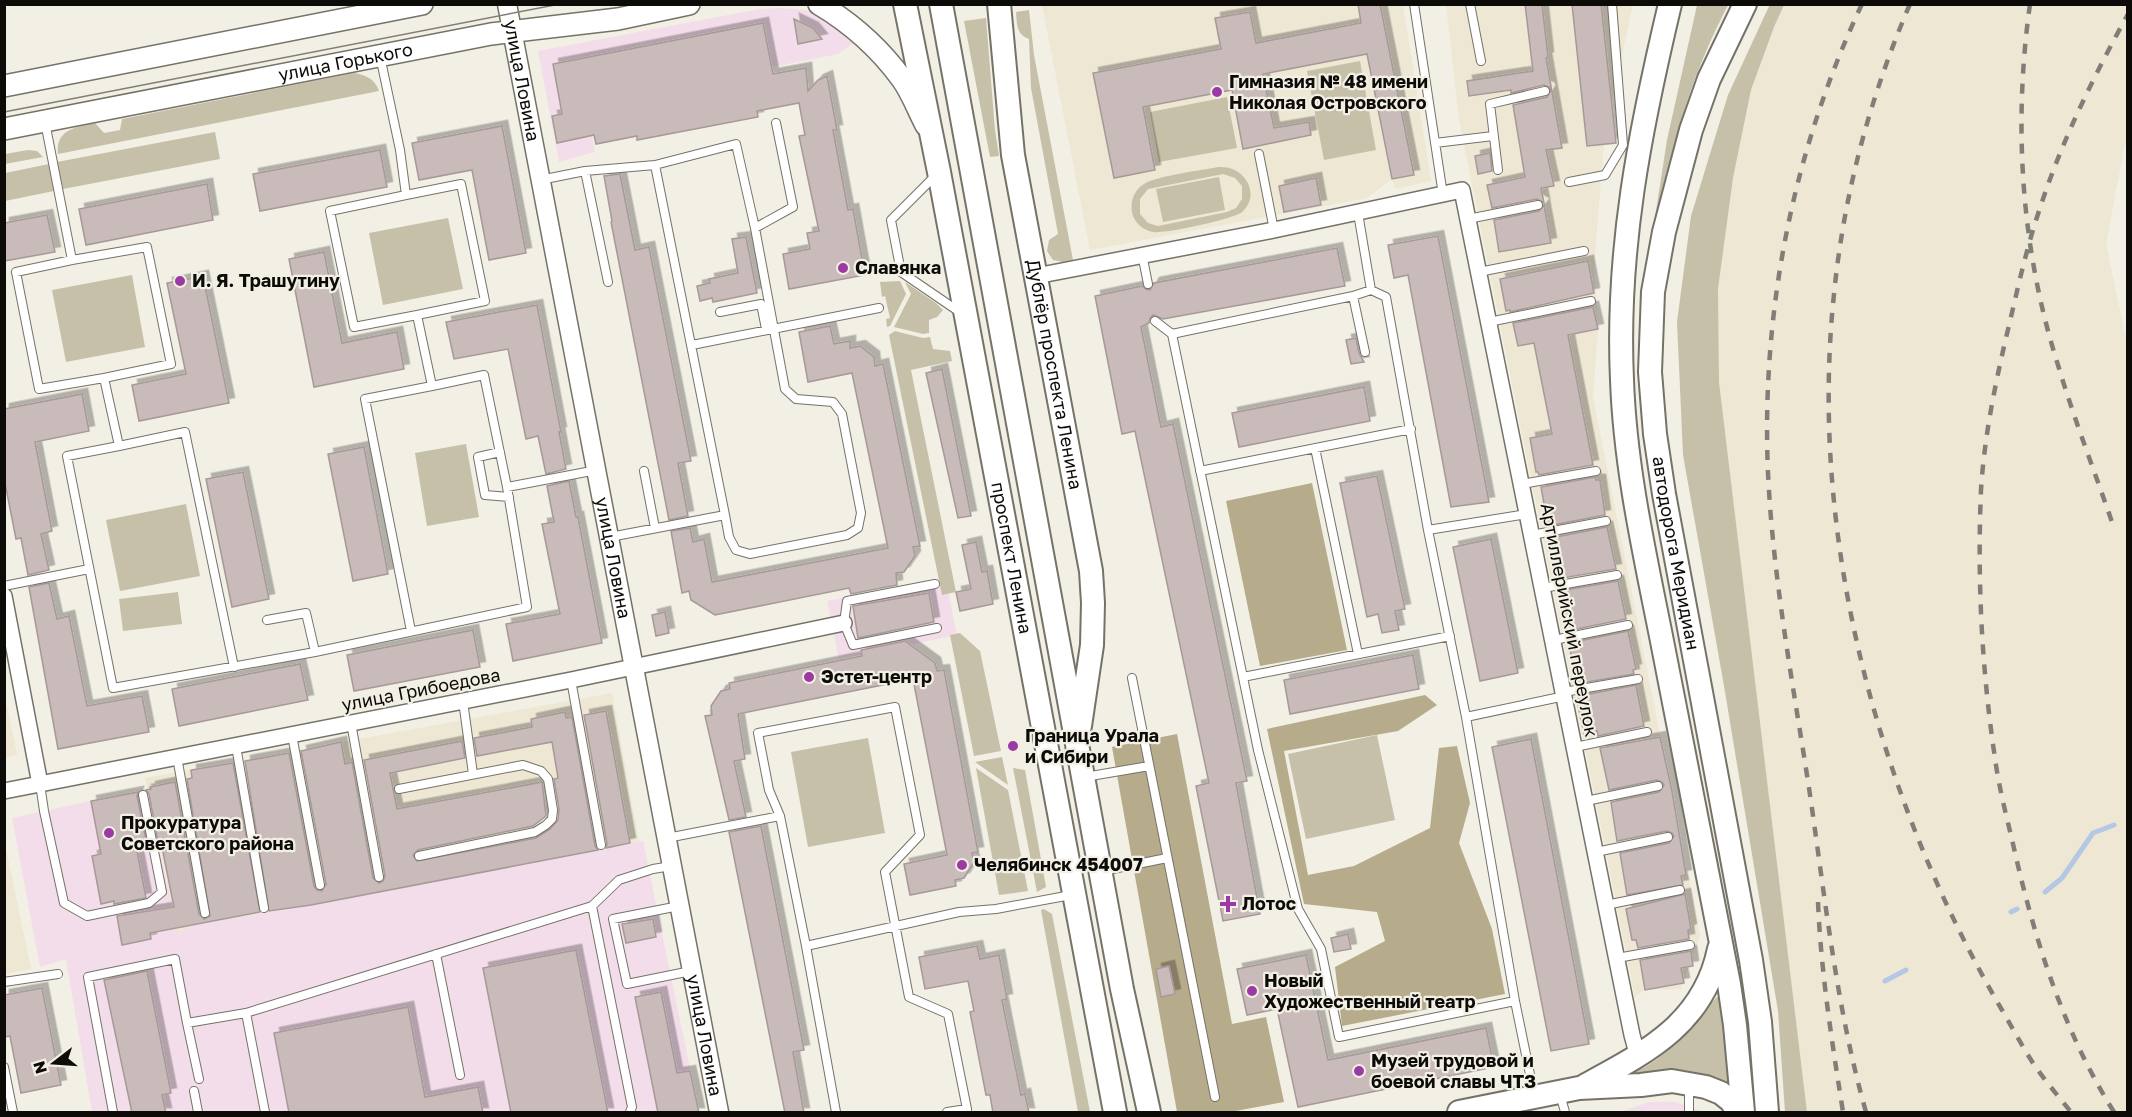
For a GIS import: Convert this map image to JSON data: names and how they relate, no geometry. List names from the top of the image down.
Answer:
{
  "streets": {
    "main road": [
      "улица Горького",
      "Дублёр проспекта Ленина",
      "автодорога Меридиан",
      "проспект Ленина"
    ],
    "street": ["улица Ловина", "Артиллерийский переулок", "улица Грибоедова"]
  },
  "crossings": [
    ["улица Горького", "улица Ловина"],
    ["улица Ловина", "улица Грибоедова"],
    ["Дублёр проспекта Ленина", "проспект Ленина"]
  ],
  "places": {
    "other": [
      "Гимназия № 48 имени Николая Островского",
      "Славянка",
      "И. Я. Трашутину",
      "Эстет-центр",
      "Граница Урала и Сибири",
      "Прокуратура Советского района",
      "Челябинск 454007",
      "Новый Художественный театр",
      "Музей трудовой и боевой славы ЧТЗ"
    ],
    "health": ["Лотос"]
  },
  "north": "left"
}
